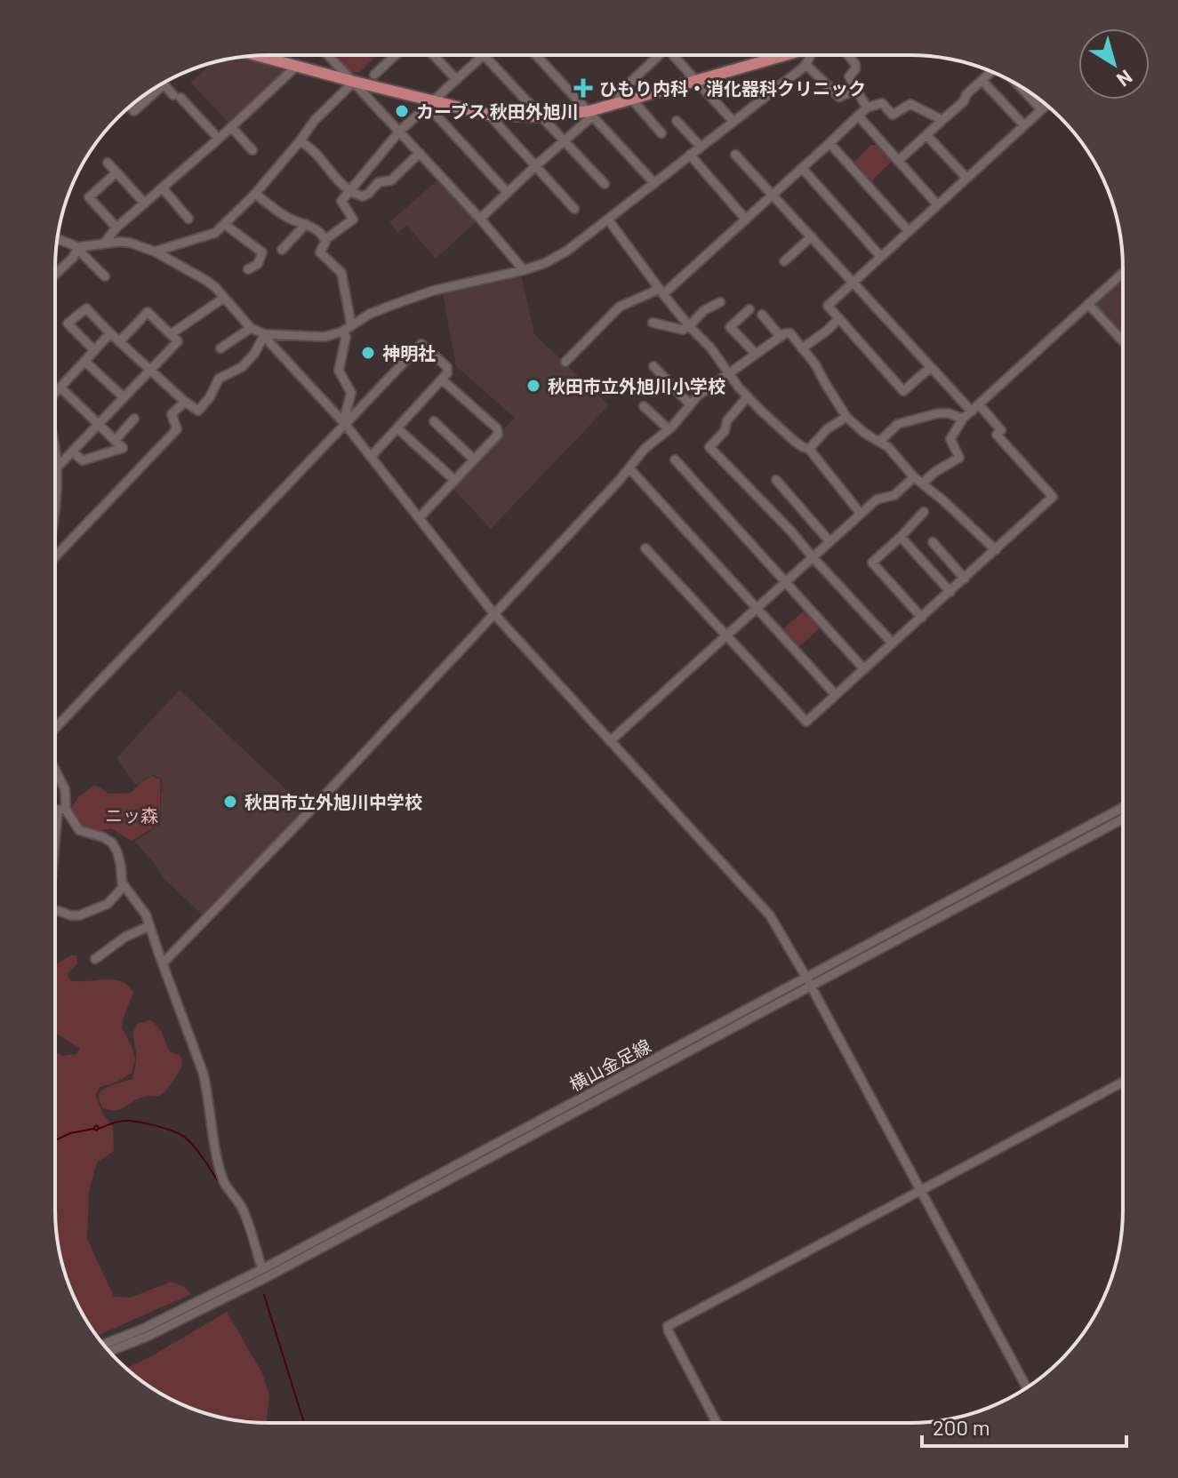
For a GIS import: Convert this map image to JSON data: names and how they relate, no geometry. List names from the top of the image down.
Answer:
{
  "streets": {
    "street": ["横山金足線"]
  },
  "parks": ["ニッ森"],
  "places": {
    "health": ["ひもり内科・消化器科クリニック"],
    "other": [
      "カーブス 秋田外旭川",
      "神明社",
      "秋田市立外旭川小学校",
      "秋田市立外旭川中学校"
    ]
  },
  "scale_bar": "200 m",
  "north": "bottom right"
}
